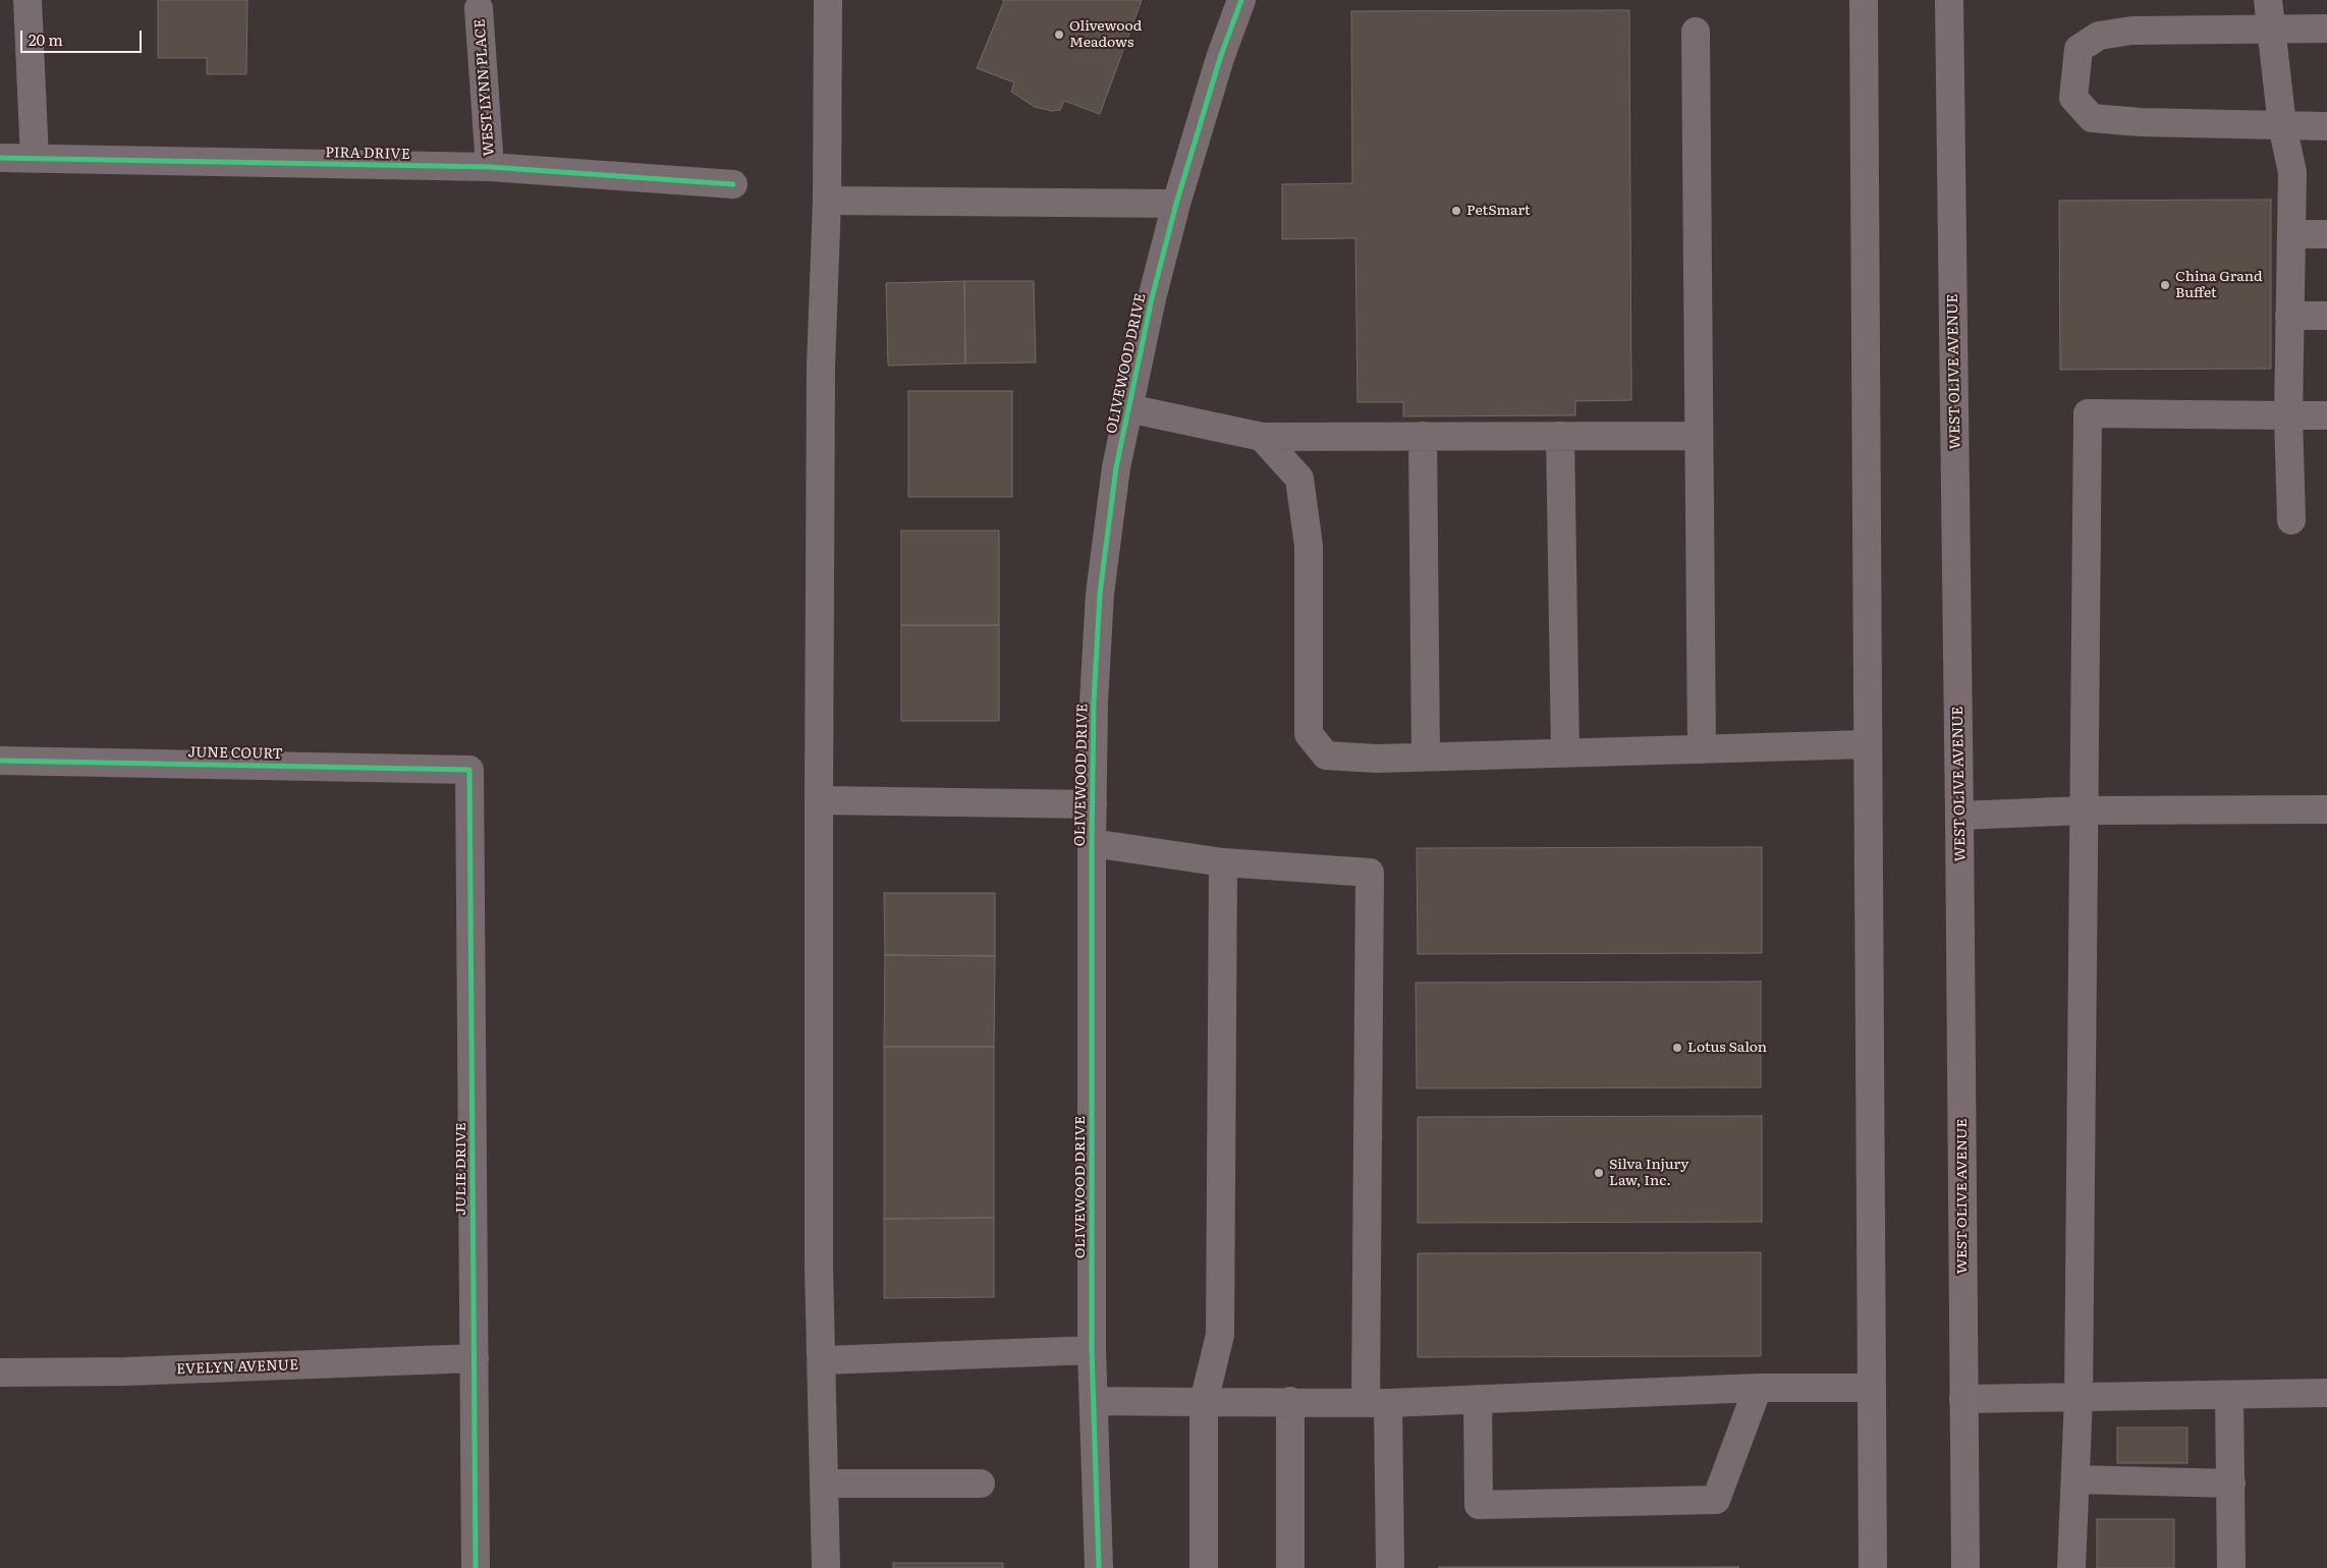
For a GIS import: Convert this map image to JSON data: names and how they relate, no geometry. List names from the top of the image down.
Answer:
{
  "streets": {
    "main road": ["WEST OLIVE AVENUE"],
    "street": [
      "WEST LYNN PLACE",
      "PIRA DRIVE",
      "OLIVEWOOD DRIVE",
      "JUNE COURT",
      "JULIE DRIVE",
      "EVELYN AVENUE"
    ]
  },
  "crossings": [
    ["WEST LYNN PLACE", "PIRA DRIVE"],
    ["JUNE COURT", "JULIE DRIVE"],
    ["JULIE DRIVE", "EVELYN AVENUE"]
  ],
  "places": [
    "Olivewood Meadows",
    "PetSmart",
    "China Grand Buffet",
    "Lotus Salon",
    "Silva Injury Law, Inc."
  ],
  "scale_bar": "20 m"
}
